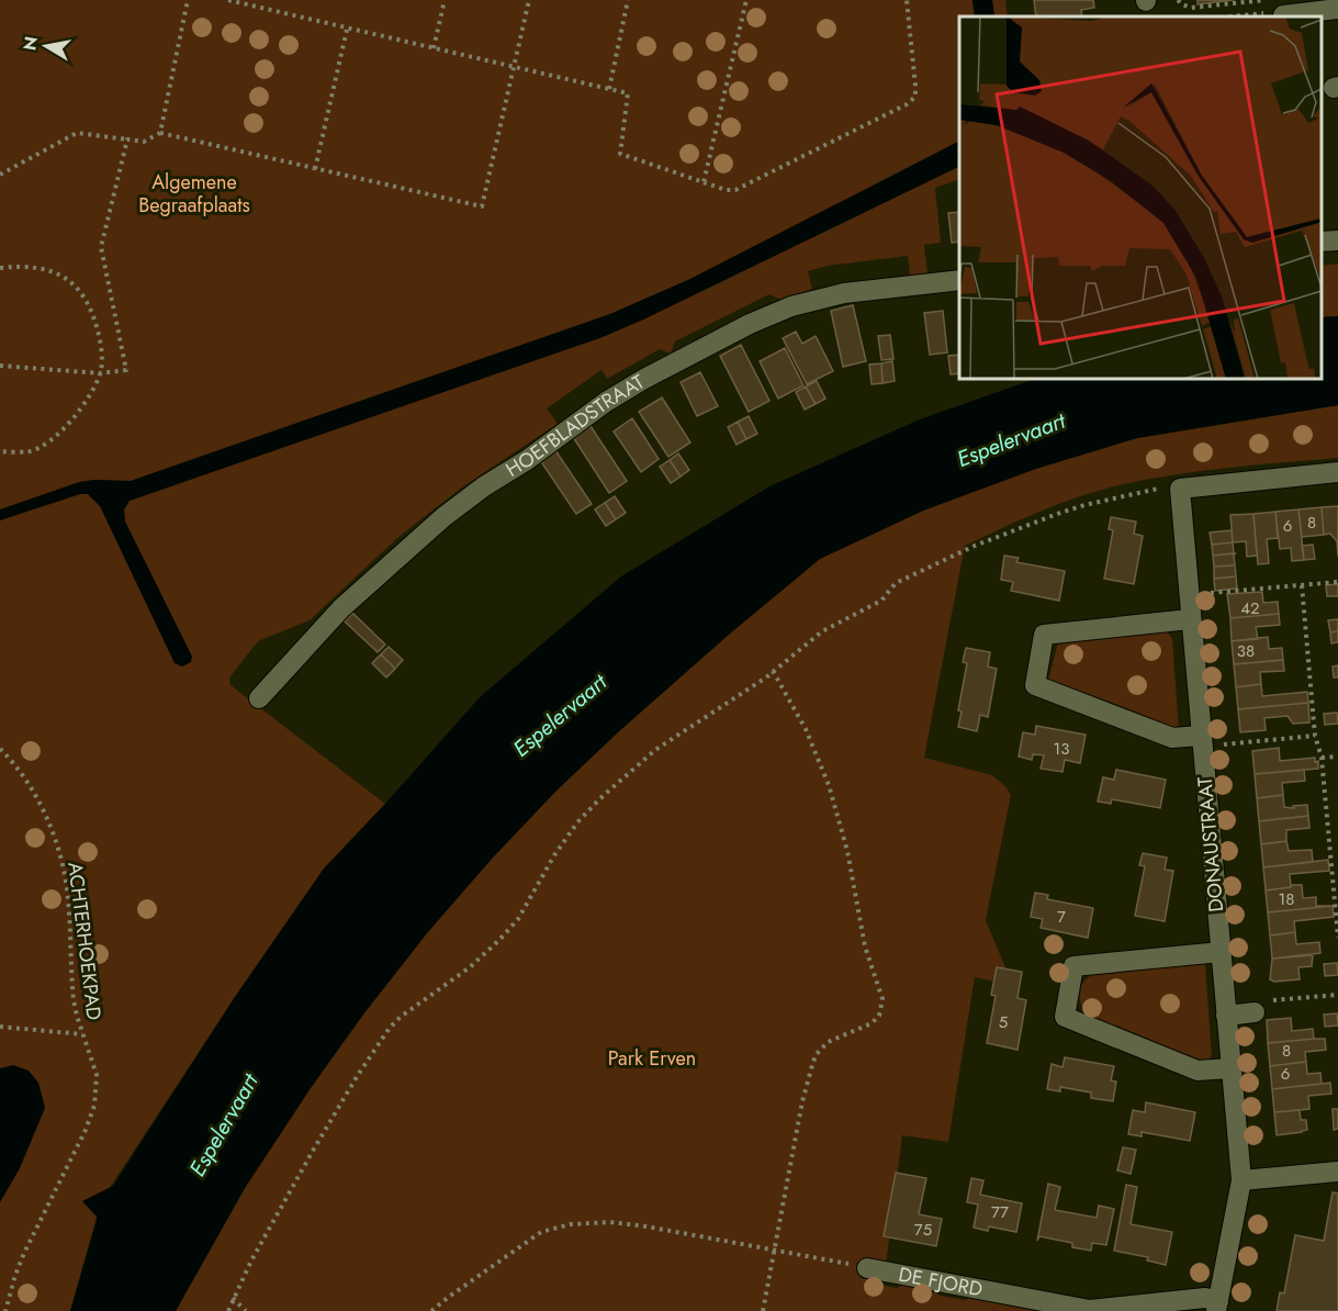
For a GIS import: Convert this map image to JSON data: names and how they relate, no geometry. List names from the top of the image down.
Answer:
{
  "streets": {
    "street": ["HOEFBLADSTRAAT", "DONAUSTRAAT", "DE FJORD"],
    "path": ["ACHTERHOEKPAD"]
  },
  "crossings": [
    ["DONAUSTRAAT", "DE FJORD"]
  ],
  "water": ["Espelervaart"],
  "parks": ["Algemene Begraafplaats", "Park Erven"],
  "house_numbers": [
    "8",
    "6",
    "42",
    "38",
    "13",
    "18",
    "7",
    "5",
    "8",
    "6",
    "77",
    "75"
  ],
  "north": "left"
}
